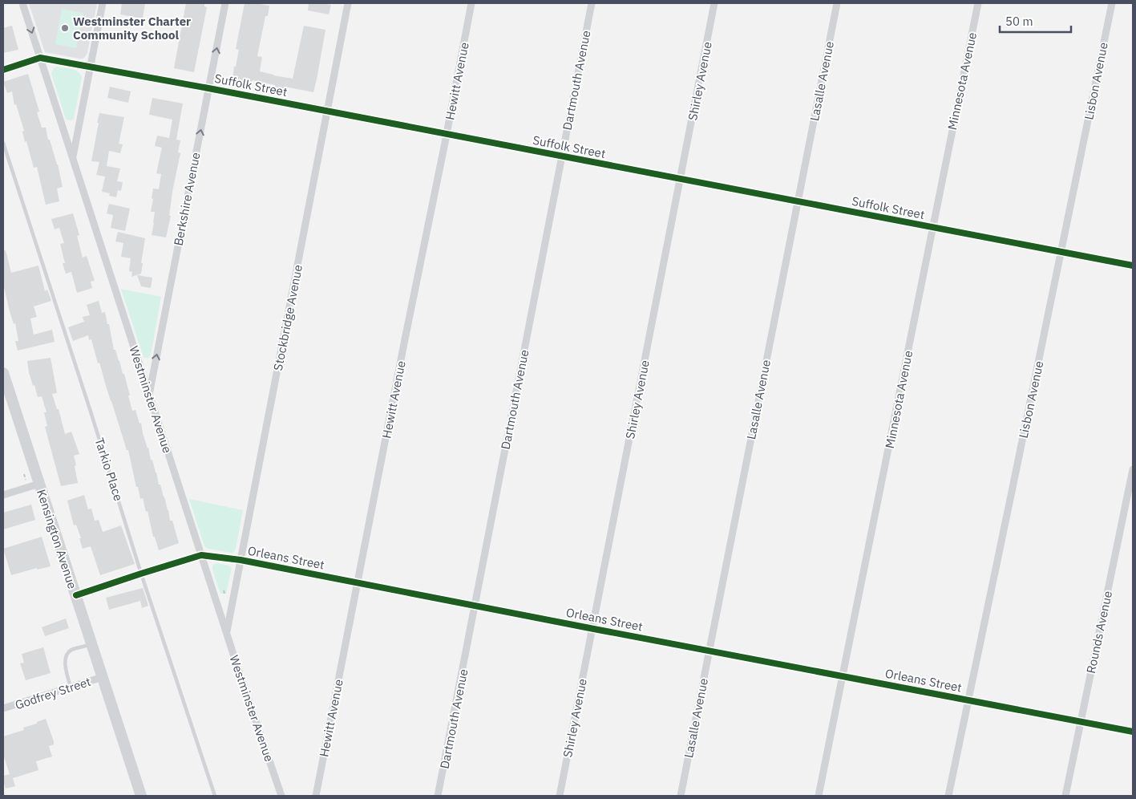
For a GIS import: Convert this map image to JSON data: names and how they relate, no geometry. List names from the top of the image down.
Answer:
{
  "streets": {
    "street": [
      "Dartmouth Avenue",
      "Hewitt Avenue",
      "Shirley Avenue",
      "Lasalle Avenue",
      "Minnesota Avenue",
      "Lisbon Avenue",
      "Suffolk Street",
      "Berkshire Avenue",
      "Stockbridge Avenue",
      "Westminster Avenue",
      "Kensington Avenue",
      "Orleans Street",
      "Rounds Avenue",
      "Godfrey Street"
    ],
    "lane": ["Tarkio Place"]
  },
  "crossings": [
    ["Dartmouth Avenue", "Suffolk Street"],
    ["Dartmouth Avenue", "Orleans Street"],
    ["Hewitt Avenue", "Suffolk Street"],
    ["Hewitt Avenue", "Orleans Street"],
    ["Shirley Avenue", "Suffolk Street"],
    ["Shirley Avenue", "Orleans Street"],
    ["Lasalle Avenue", "Suffolk Street"],
    ["Lasalle Avenue", "Orleans Street"],
    ["Minnesota Avenue", "Suffolk Street"],
    ["Minnesota Avenue", "Orleans Street"],
    ["Lisbon Avenue", "Suffolk Street"],
    ["Lisbon Avenue", "Orleans Street"],
    ["Suffolk Street", "Berkshire Avenue"],
    ["Suffolk Street", "Stockbridge Avenue"],
    ["Suffolk Street", "Westminster Avenue"],
    ["Berkshire Avenue", "Westminster Avenue"],
    ["Stockbridge Avenue", "Westminster Avenue"],
    ["Stockbridge Avenue", "Orleans Street"],
    ["Westminster Avenue", "Orleans Street"],
    ["Tarkio Place", "Orleans Street"],
    ["Kensington Avenue", "Orleans Street"],
    ["Kensington Avenue", "Godfrey Street"],
    ["Orleans Street", "Rounds Avenue"]
  ],
  "one_way": ["Berkshire Avenue"],
  "places": ["Westminster Charter Community School"],
  "scale_bar": "50 m"
}
